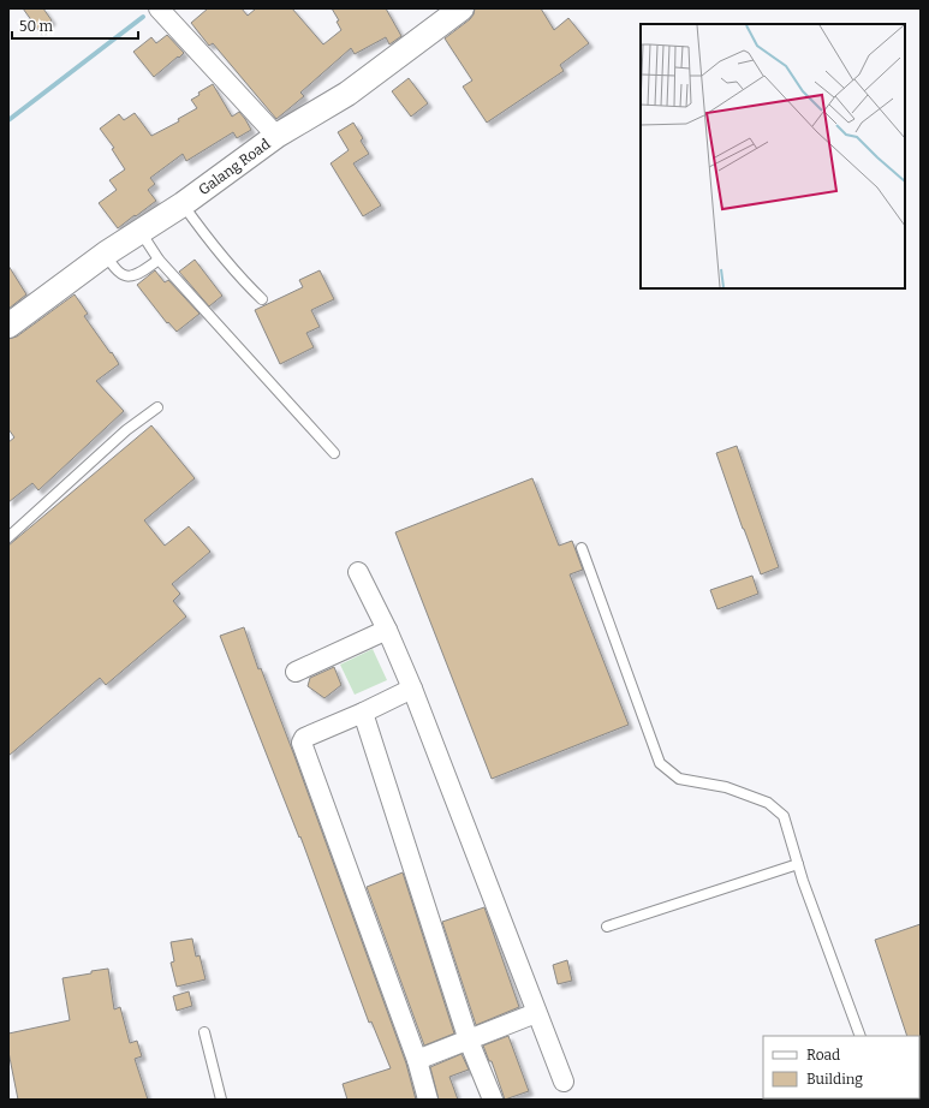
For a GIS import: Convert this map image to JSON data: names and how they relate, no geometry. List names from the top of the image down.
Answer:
{
  "streets": {
    "street": ["Galang Road"]
  },
  "legend": ["Road", "Building"],
  "scale_bar": "50 m"
}
